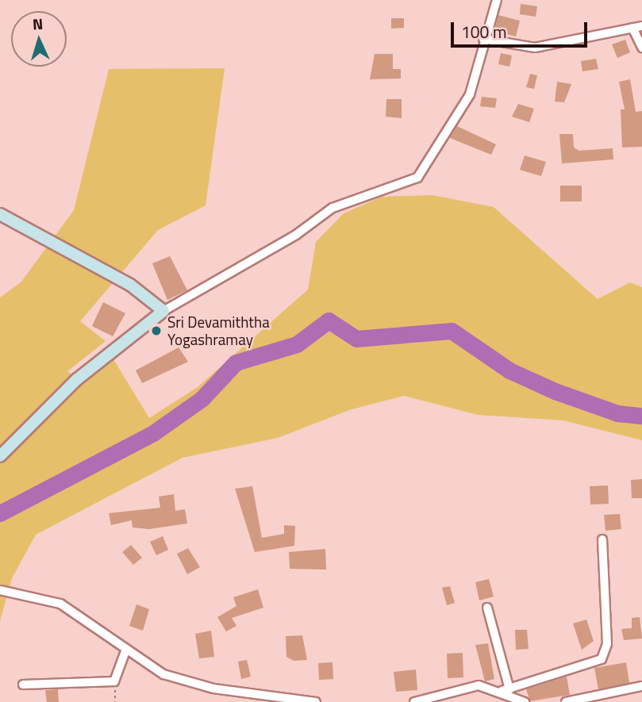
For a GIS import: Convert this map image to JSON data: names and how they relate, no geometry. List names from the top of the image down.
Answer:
{
  "places": ["Sri Devamiththa Yogashramay"],
  "scale_bar": "100 m",
  "north": "top"
}
